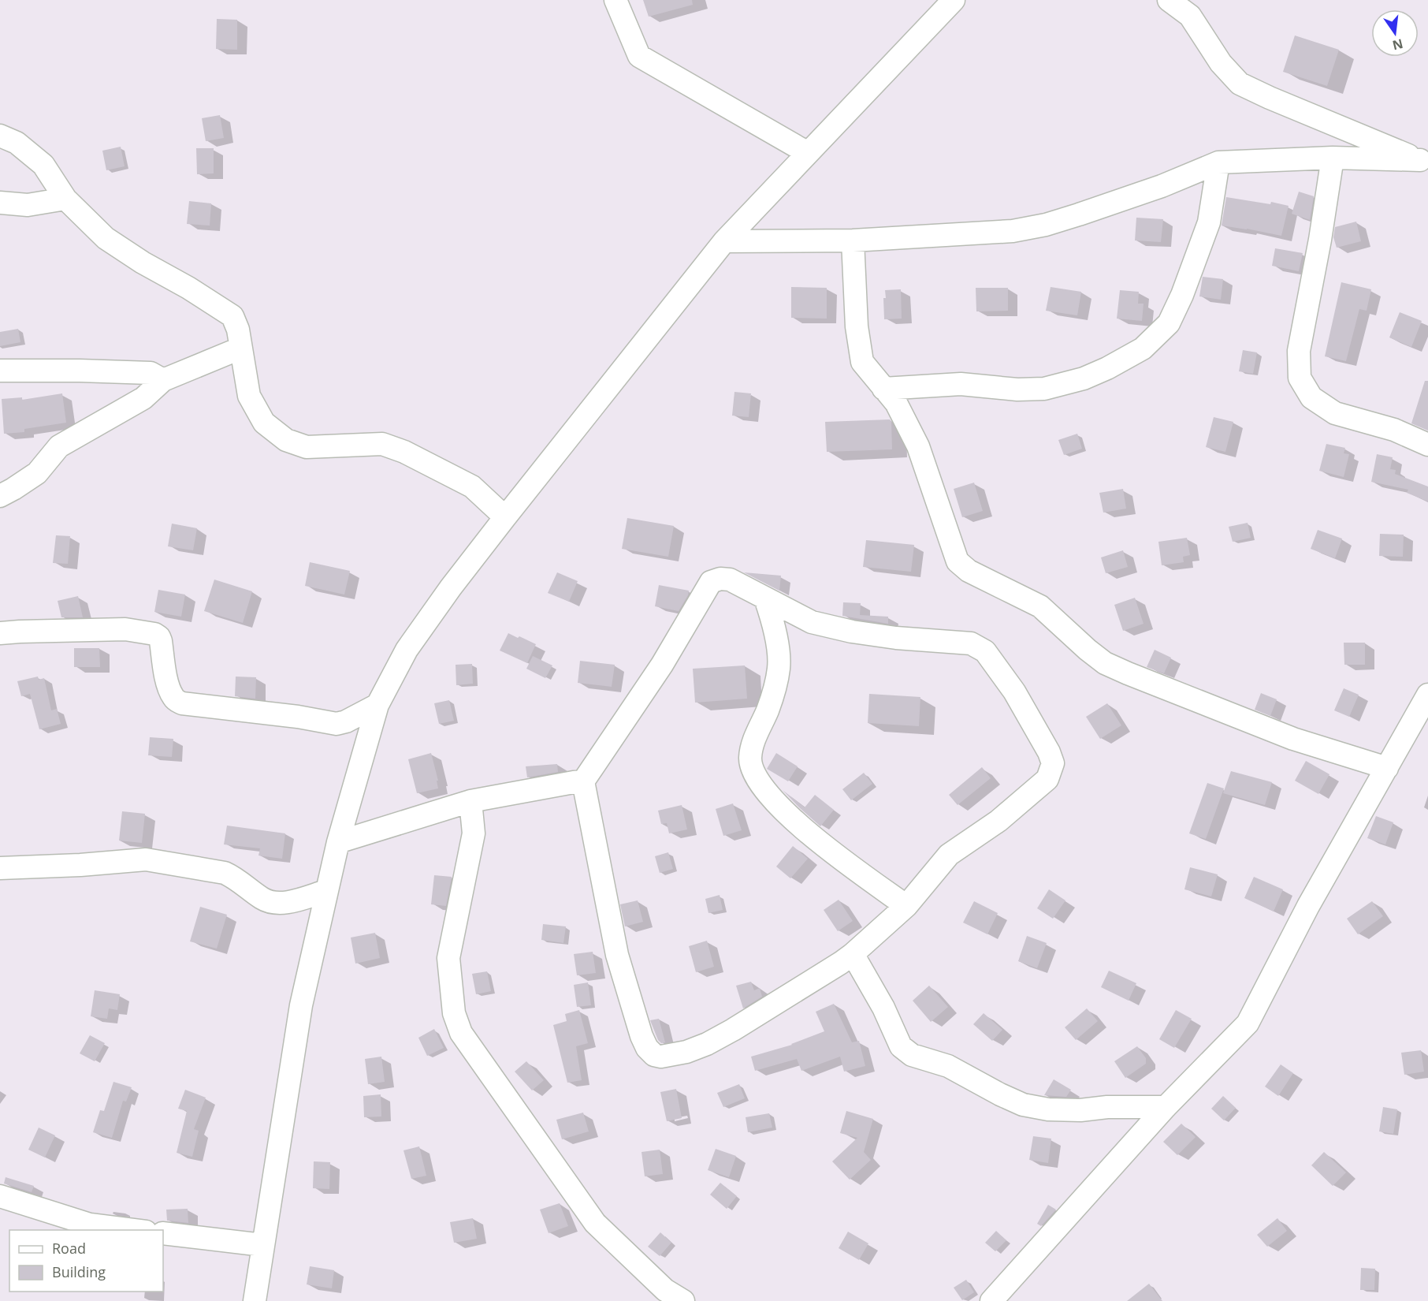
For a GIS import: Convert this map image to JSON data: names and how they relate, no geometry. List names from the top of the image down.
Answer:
{
  "legend": ["Road", "Building"],
  "north": "bottom"
}
